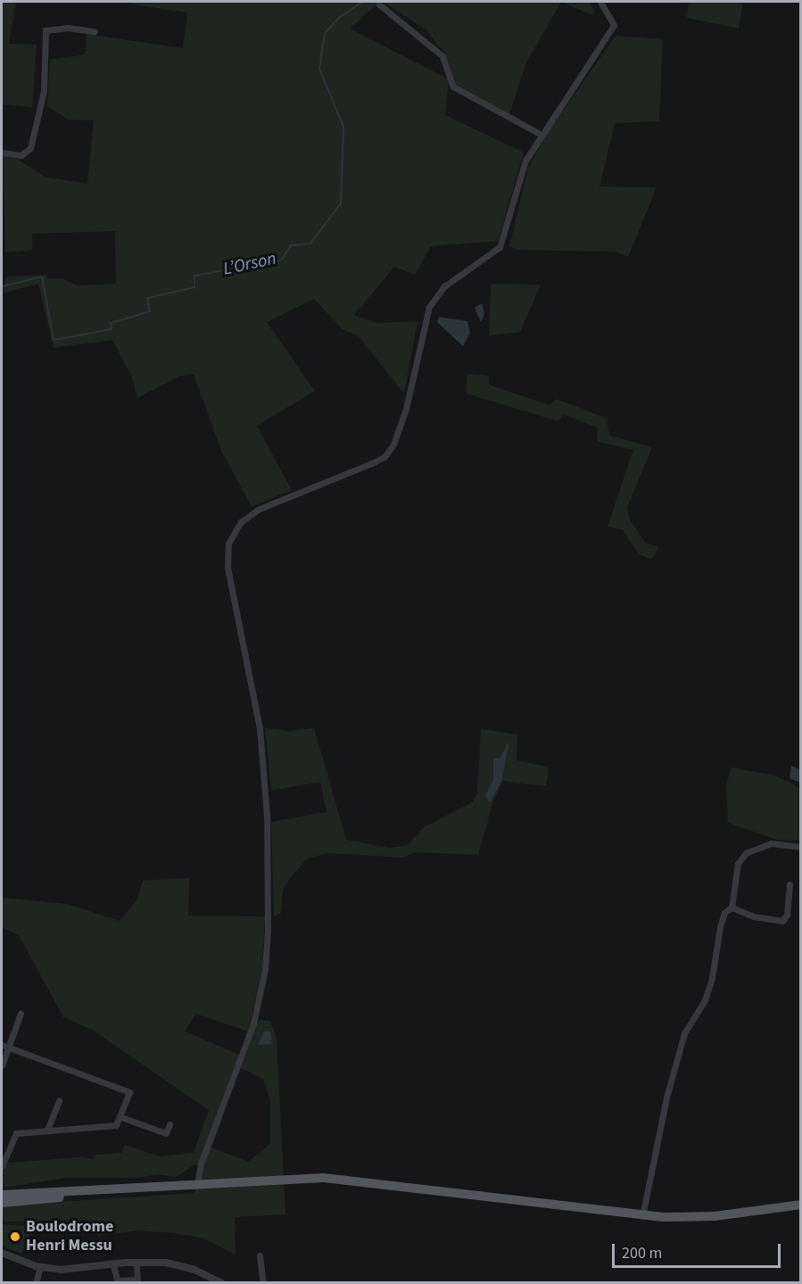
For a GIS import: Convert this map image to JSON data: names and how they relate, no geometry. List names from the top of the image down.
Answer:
{
  "water": ["L’Orson"],
  "places": ["Boulodrome Henri Messu"],
  "scale_bar": "200 m"
}
